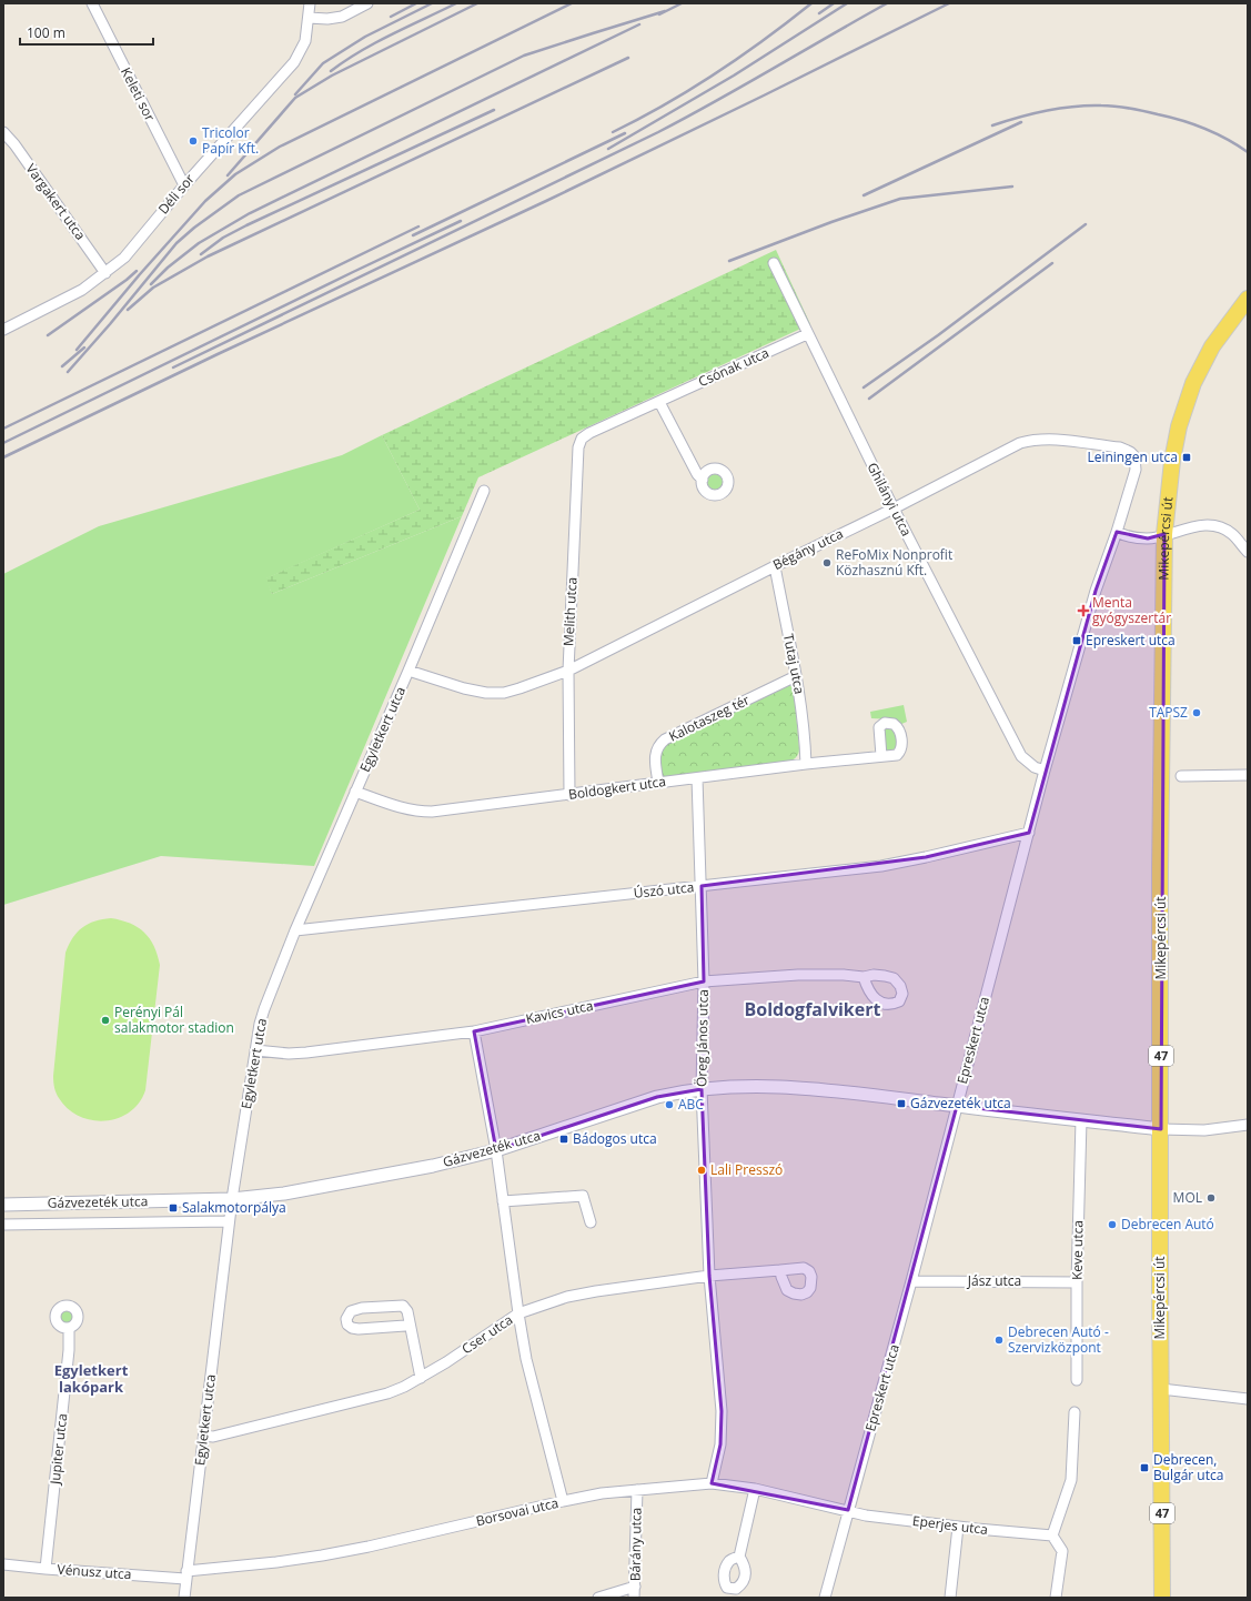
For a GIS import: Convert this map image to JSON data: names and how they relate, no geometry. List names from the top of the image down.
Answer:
{
  "streets": {
    "main road": ["Mikepércsi út", "47"],
    "street": [
      "Keleti sor",
      "Déli sor",
      "Vargakert utca",
      "Csónak utca",
      "Ghilányi utca",
      "Bégány utca",
      "Melith utca",
      "Tutaj utca",
      "Kalotaszeg tér",
      "Egyletkert utca",
      "Boldogkert utca",
      "Úszó utca",
      "Kavics utca",
      "Öreg János utca",
      "Epreskert utca",
      "Gázvezeték utca",
      "Keve utca",
      "Jász utca",
      "Cser utca",
      "Jupiter utca",
      "Borsovai utca",
      "Eperjes utca",
      "Bárány utca",
      "Vénusz utca"
    ]
  },
  "crossings": [
    ["Keleti sor", "Déli sor"],
    ["Déli sor", "Vargakert utca"],
    ["Csónak utca", "Ghilányi utca"],
    ["Csónak utca", "Melith utca"],
    ["Ghilányi utca", "Bégány utca"],
    ["Ghilányi utca", "Epreskert utca"],
    ["Mikepércsi út", "Gázvezeték utca"],
    ["Bégány utca", "Melith utca"],
    ["Bégány utca", "Tutaj utca"],
    ["Bégány utca", "Egyletkert utca"],
    ["Bégány utca", "Epreskert utca"],
    ["Melith utca", "Boldogkert utca"],
    ["Tutaj utca", "Kalotaszeg tér"],
    ["Tutaj utca", "Boldogkert utca"],
    ["Kalotaszeg tér", "Boldogkert utca"],
    ["Egyletkert utca", "Boldogkert utca"],
    ["Egyletkert utca", "Úszó utca"],
    ["Egyletkert utca", "Kavics utca"],
    ["Egyletkert utca", "Gázvezeték utca"],
    ["Egyletkert utca", "Cser utca"],
    ["Egyletkert utca", "Borsovai utca"],
    ["Egyletkert utca", "Vénusz utca"],
    ["Boldogkert utca", "Öreg János utca"],
    ["Úszó utca", "Öreg János utca"],
    ["Úszó utca", "Epreskert utca"],
    ["Kavics utca", "Öreg János utca"],
    ["Öreg János utca", "Gázvezeték utca"],
    ["Öreg János utca", "Cser utca"],
    ["Öreg János utca", "Borsovai utca"],
    ["Epreskert utca", "Gázvezeték utca"],
    ["Epreskert utca", "Jász utca"],
    ["Epreskert utca", "Borsovai utca"],
    ["Epreskert utca", "Eperjes utca"],
    ["Gázvezeték utca", "Keve utca"],
    ["Keve utca", "Jász utca"],
    ["Jupiter utca", "Vénusz utca"],
    ["Borsovai utca", "Eperjes utca"],
    ["Borsovai utca", "Bárány utca"],
    ["Borsovai utca", "Vénusz utca"]
  ],
  "districts": ["Boldogfalvikert", "Egyletkert lakópark"],
  "places": {
    "other": [
      "Tricolor Papír Kft.",
      "ReFoMix Nonprofit Közhasznú Kft.",
      "TAPSZ",
      "Perényi Pál salakmotor stadion",
      "ABC",
      "Lali Presszó",
      "MOL",
      "Debrecen Autó",
      "Debrecen Autó - Szervizközpont"
    ],
    "transit": [
      "Leiningen utca",
      "Epreskert utca",
      "Gázvezeték utca",
      "Bádogos utca",
      "Salakmotorpálya",
      "Debrecen, Bulgár utca"
    ],
    "health": ["Menta gyógyszertár"]
  },
  "scale_bar": "100 m"
}
